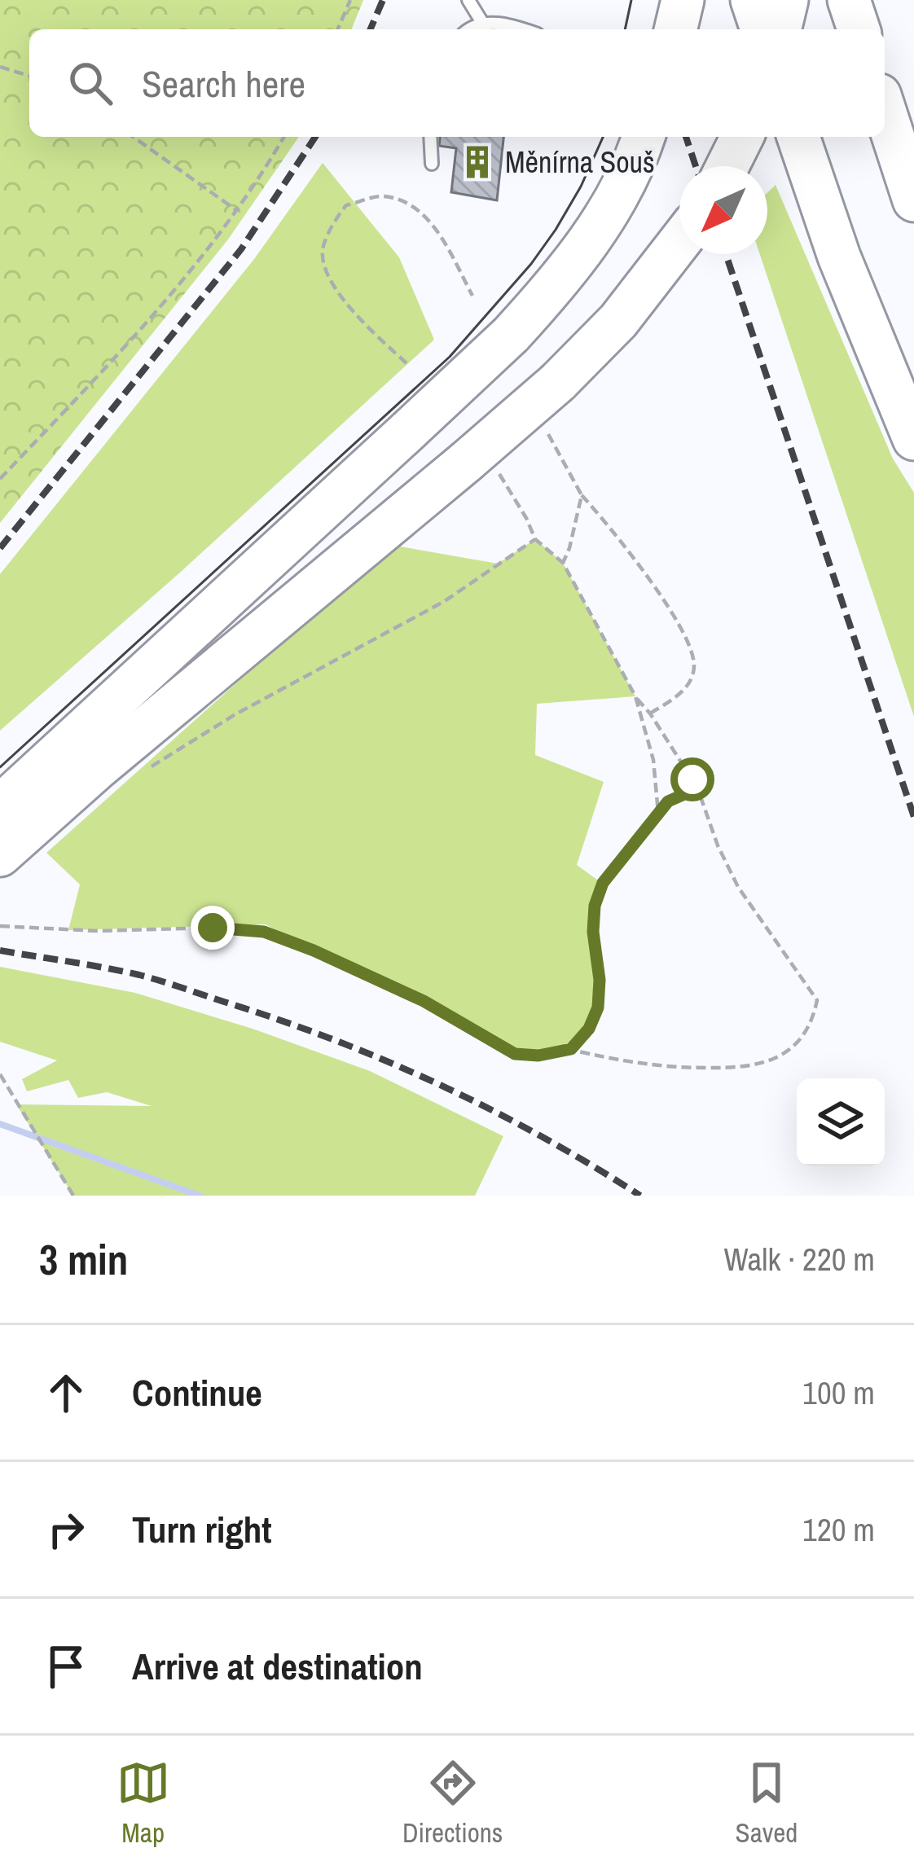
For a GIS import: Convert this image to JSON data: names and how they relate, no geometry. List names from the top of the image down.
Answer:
{
  "places": {
    "building": ["Měnírna Souš"]
  },
  "north": "bottom left",
  "page": {
    "search": "Search here",
    "heading": ["3 min", "Walk · 220 m"],
    "list": [
      ["Continue", "100 m"],
      ["Turn right", "120 m"],
      "Arrive at destination"
    ],
    "nav": ["Map", "Directions", "Saved"]
  }
}
